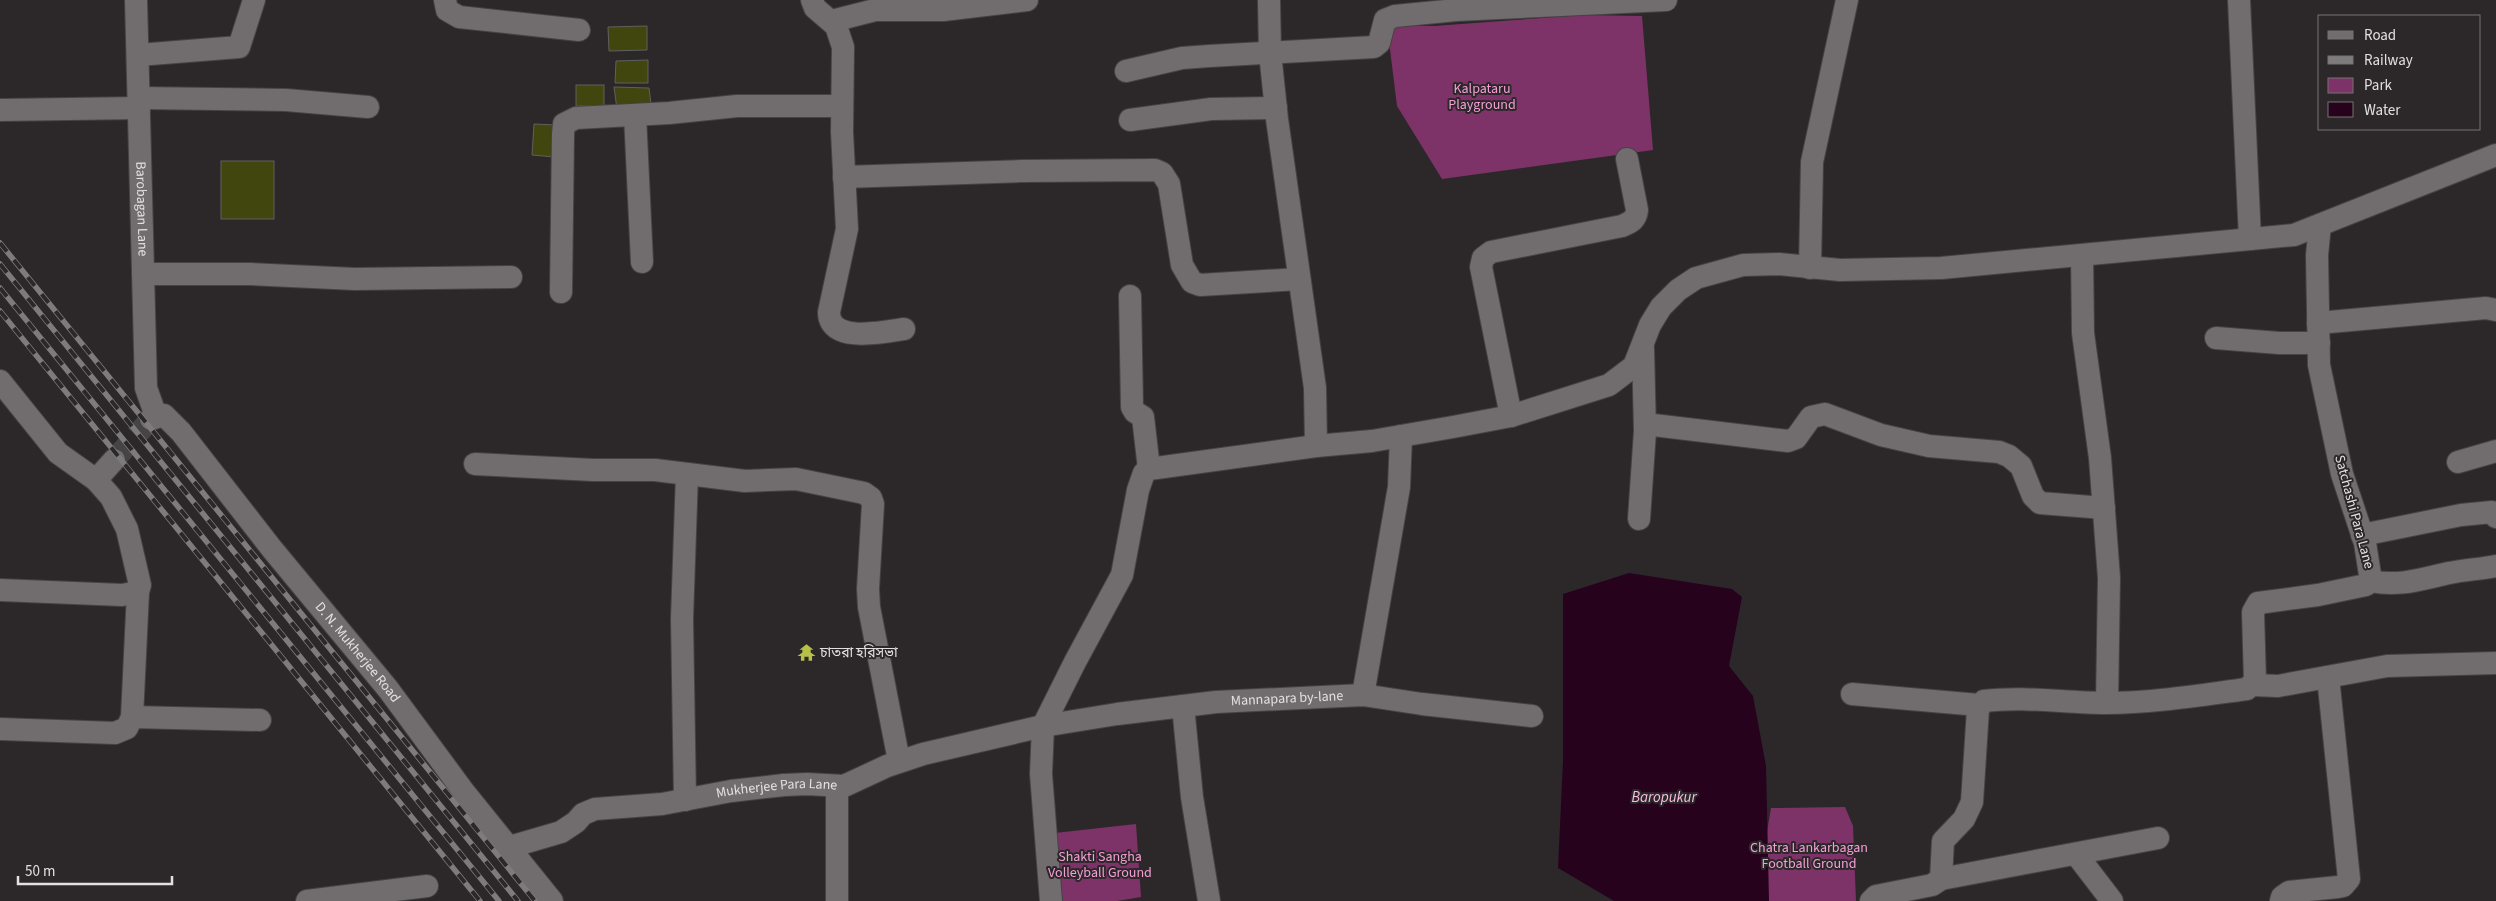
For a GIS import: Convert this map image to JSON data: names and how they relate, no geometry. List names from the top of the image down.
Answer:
{
  "streets": {
    "street": [
      "Barobagan Lane",
      "Satchashi Para Lane",
      "D. N. Mukherjee Road",
      "Mannapara by-lane",
      "Mukherjee Para Lane"
    ]
  },
  "crossings": [
    ["Barobagan Lane", "D. N. Mukherjee Road"],
    ["D. N. Mukherjee Road", "Mukherjee Para Lane"],
    ["Mannapara by-lane", "Mukherjee Para Lane"]
  ],
  "water": ["Baropukur"],
  "parks": ["Kalpataru Playground", "Chatra Lankarbagan Football Ground", "Shakti Sangha Volleyball Ground"],
  "places": {
    "temple": ["চাতরা হরিসভা"]
  },
  "legend": [
    "Road",
    "Railway",
    "Park",
    "Water"
  ],
  "scale_bar": "50 m"
}
